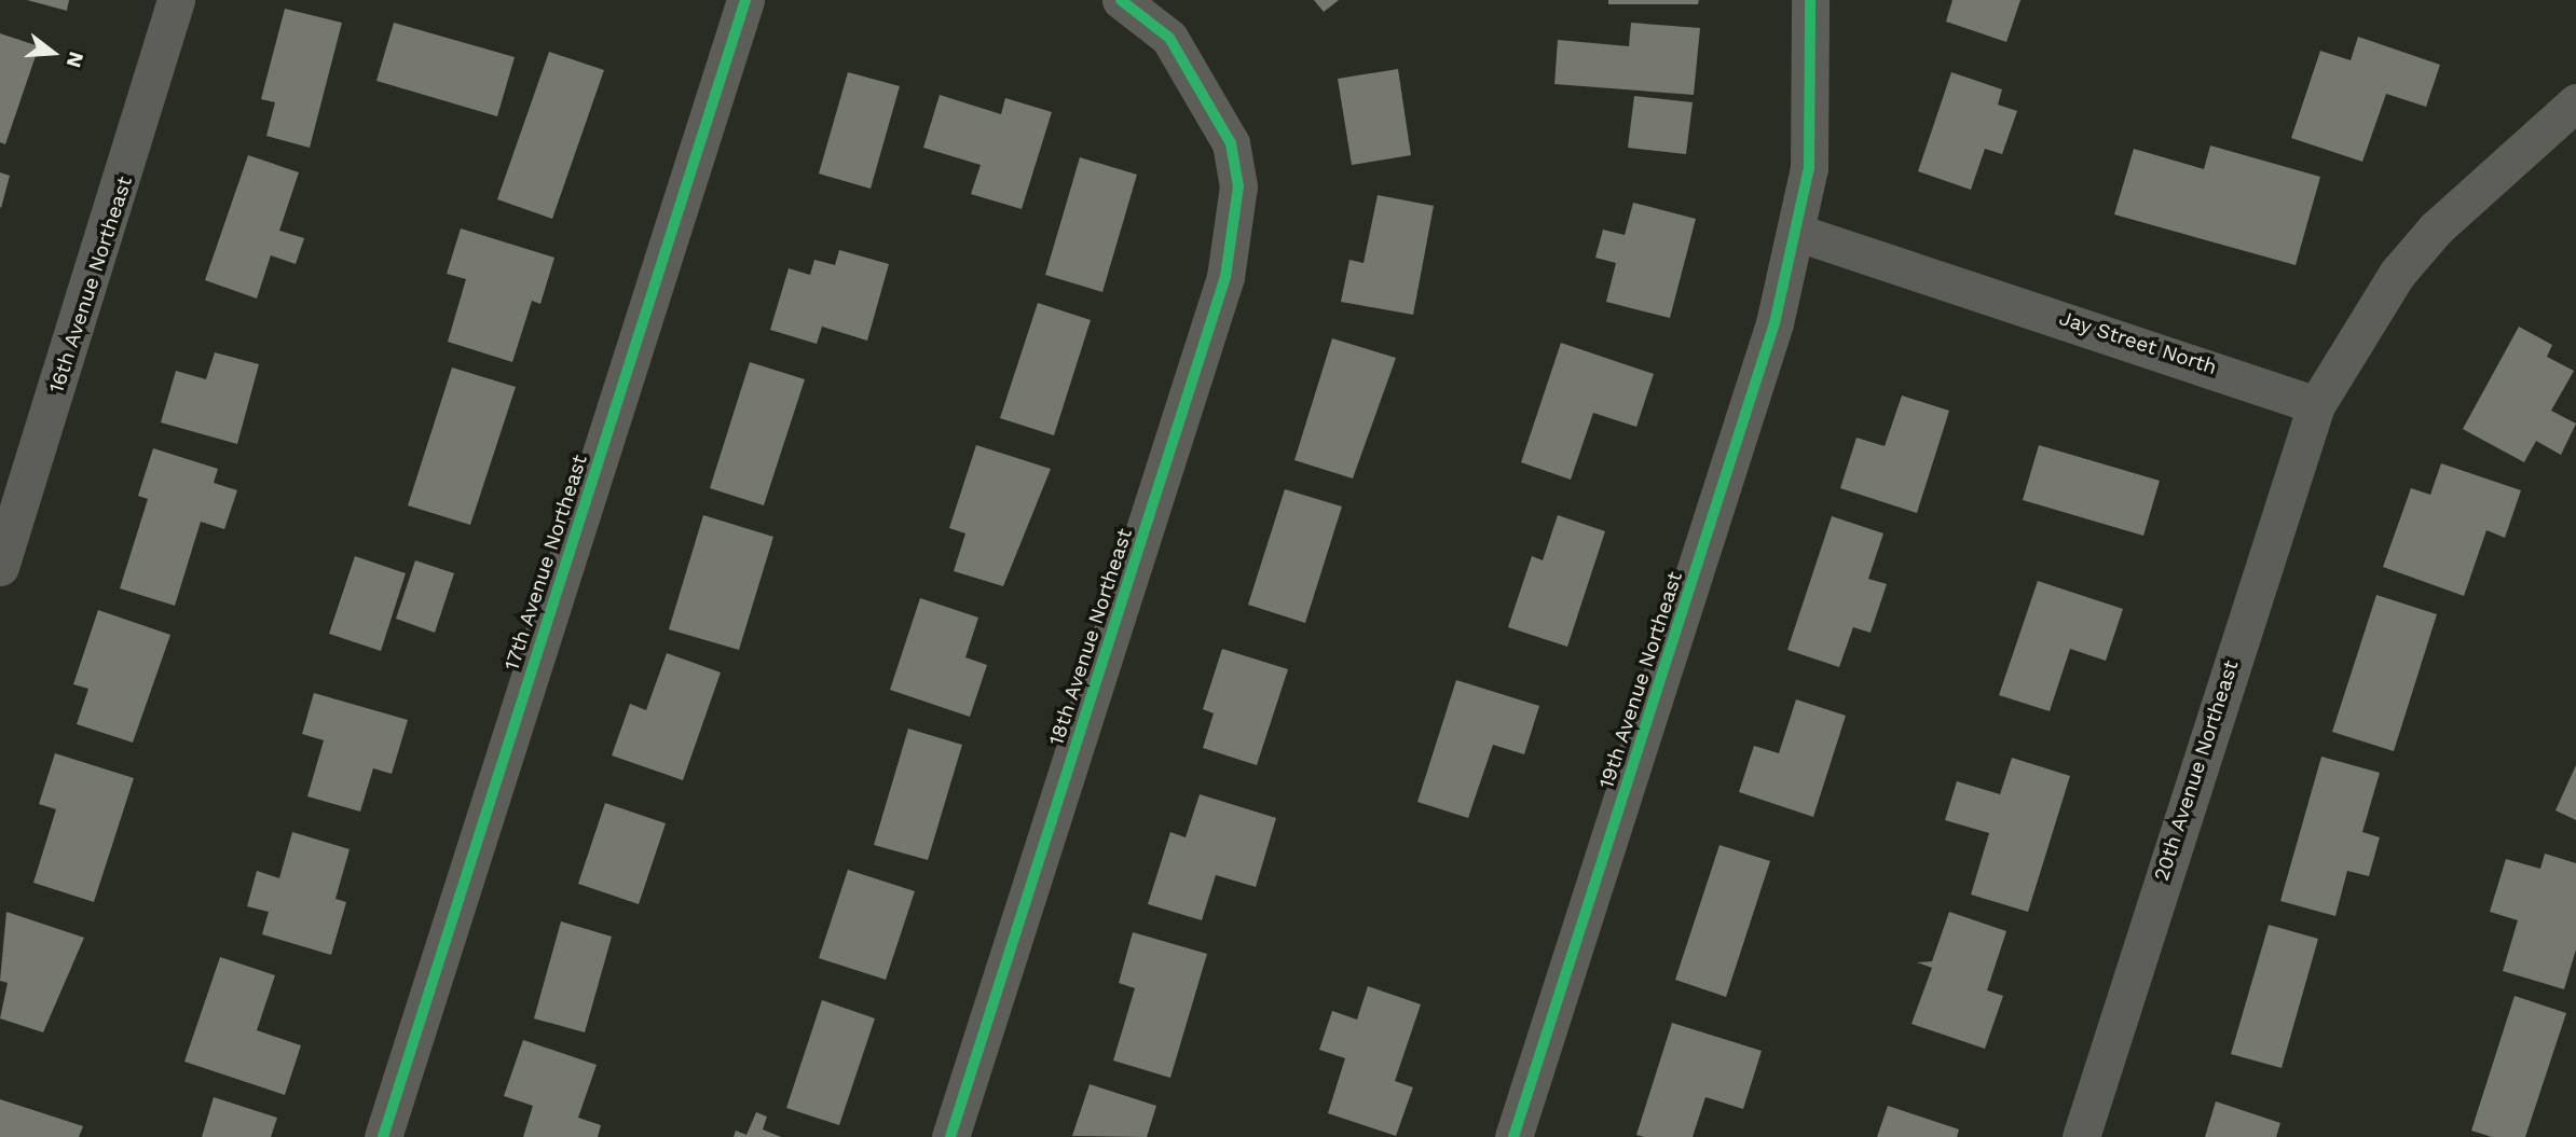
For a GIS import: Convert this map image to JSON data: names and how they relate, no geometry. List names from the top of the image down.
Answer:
{
  "streets": {
    "street": [
      "16th Avenue Northeast",
      "Jay Street North",
      "17th Avenue Northeast",
      "18th Avenue Northeast",
      "19th Avenue Northeast",
      "20th Avenue Northeast"
    ]
  },
  "crossings": [
    ["Jay Street North", "19th Avenue Northeast"],
    ["Jay Street North", "20th Avenue Northeast"]
  ],
  "north": "right"
}
